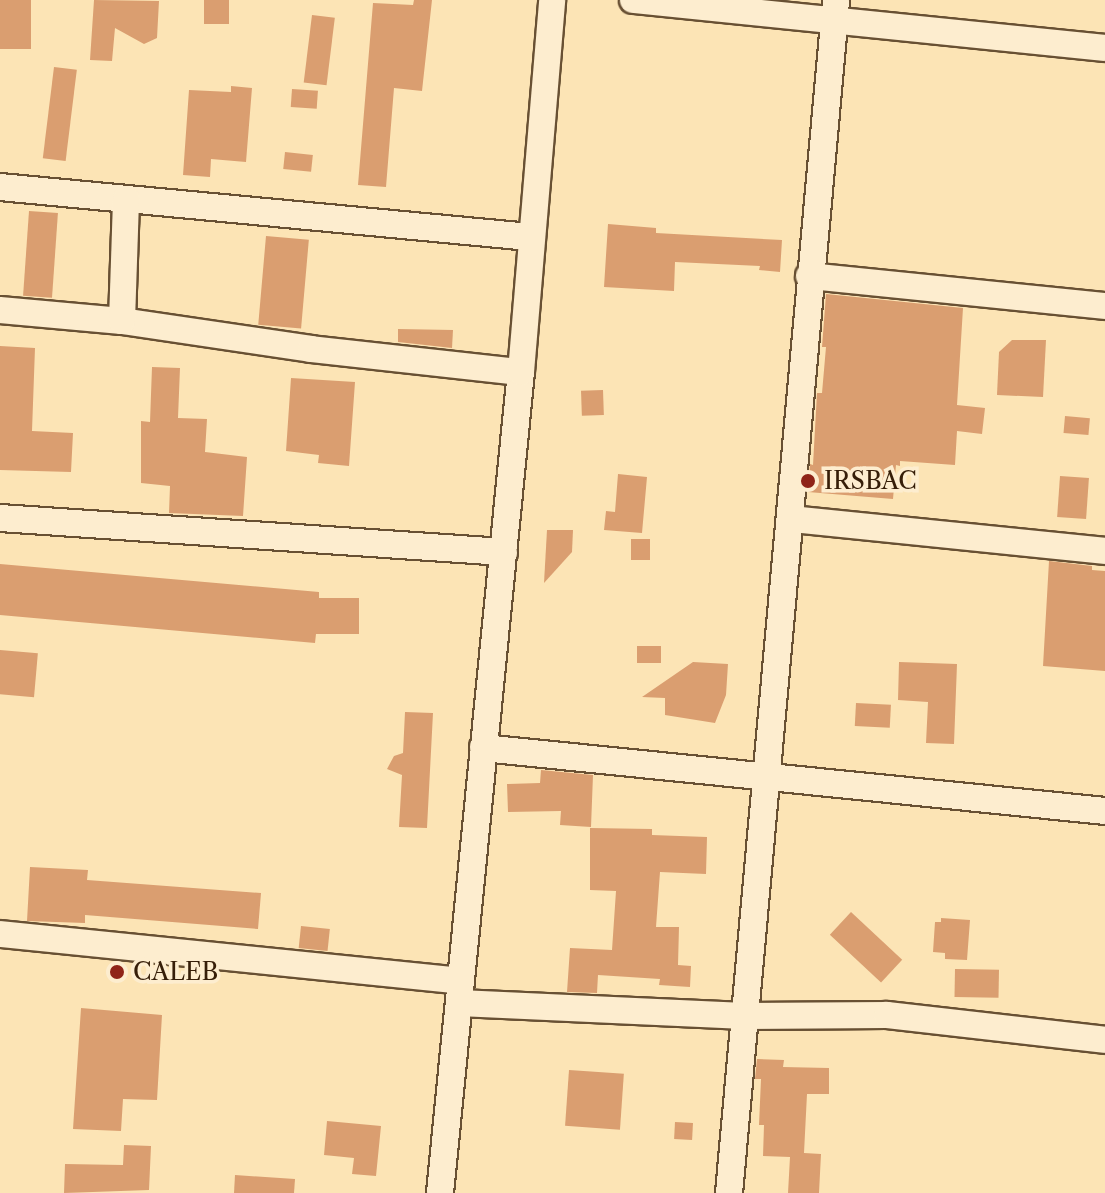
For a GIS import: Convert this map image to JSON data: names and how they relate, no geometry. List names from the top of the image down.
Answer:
{
  "places": ["IRSBAC", "CALEB"]
}
